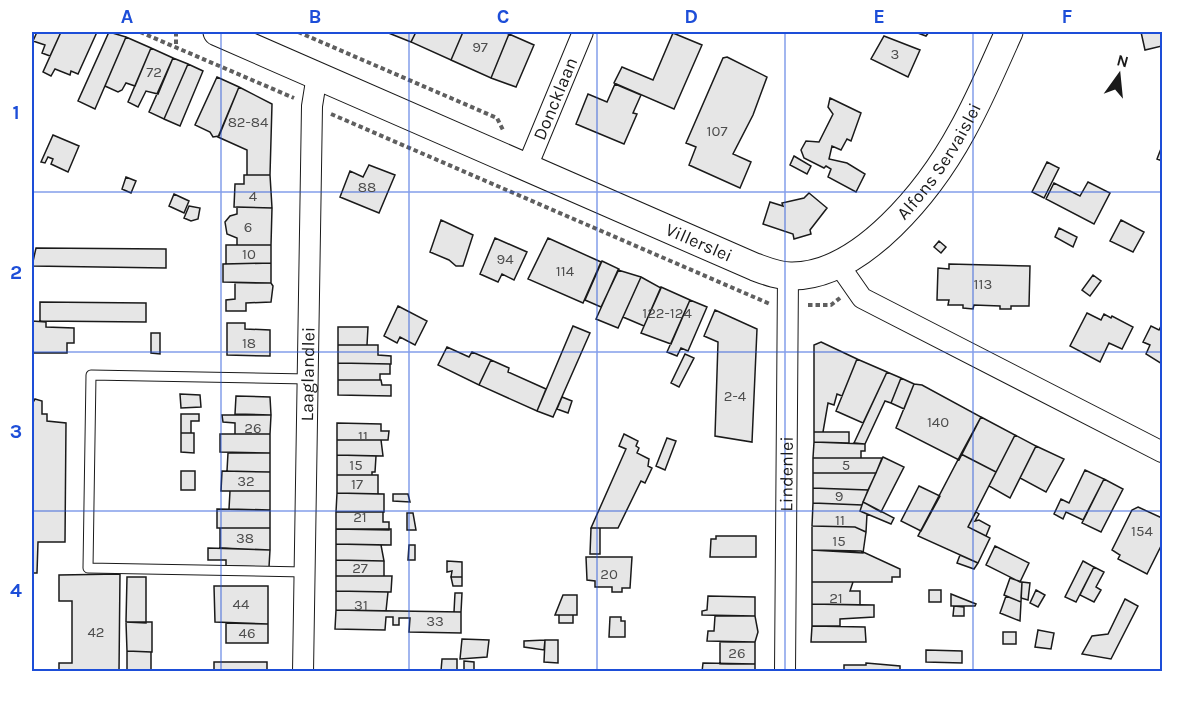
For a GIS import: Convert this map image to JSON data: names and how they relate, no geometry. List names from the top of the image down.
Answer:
{
  "streets": {
    "street": [
      "Doncklaan",
      "Alfons Servaislei",
      "Villerslei",
      "Laaglandlei",
      "Lindenlei"
    ]
  },
  "crossings": [
    ["Doncklaan", "Villerslei"],
    ["Alfons Servaislei", "Villerslei"],
    ["Villerslei", "Laaglandlei"],
    ["Villerslei", "Lindenlei"]
  ],
  "house_numbers": [
    "97",
    "3",
    "72",
    "82-84",
    "107",
    "88",
    "4",
    "6",
    "10",
    "94",
    "114",
    "113",
    "122-124",
    "18",
    "2-4",
    "140",
    "26",
    "11",
    "15",
    "5",
    "32",
    "17",
    "9",
    "21",
    "11",
    "154",
    "38",
    "15",
    "27",
    "20",
    "21",
    "44",
    "31",
    "33",
    "42",
    "46",
    "26"
  ],
  "north": "top",
  "grid": {
    "columns": [
      "A",
      "B",
      "C",
      "D",
      "E",
      "F"
    ],
    "rows": [
      "1",
      "2",
      "3",
      "4"
    ]
  }
}
